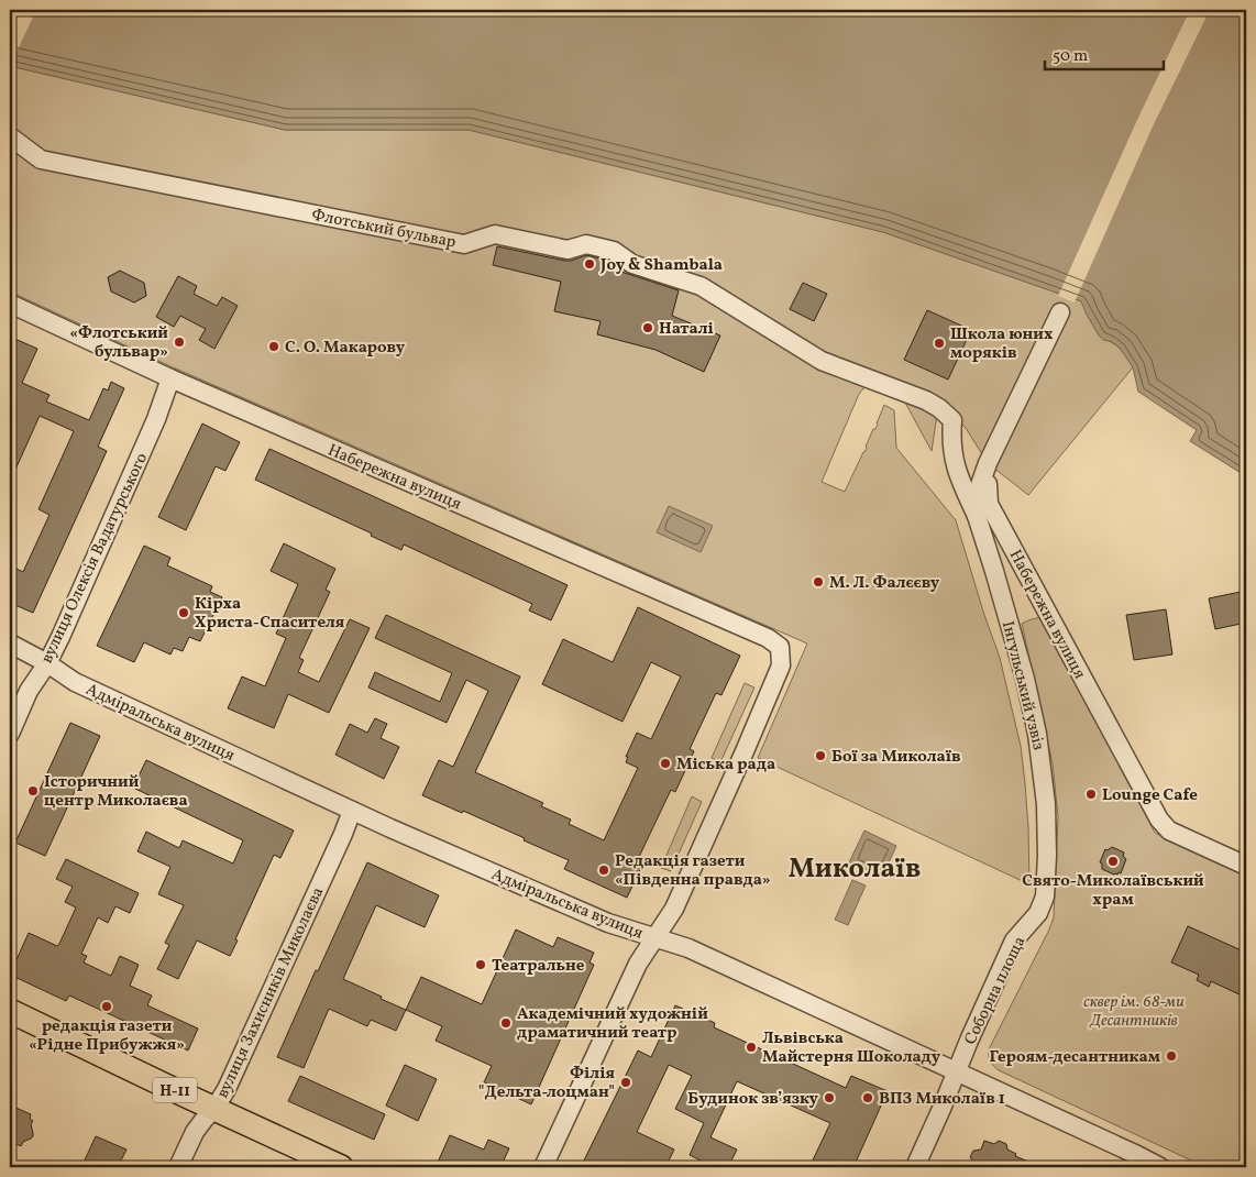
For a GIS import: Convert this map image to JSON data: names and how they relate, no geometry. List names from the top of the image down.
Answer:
{
  "streets": {
    "main road": ["Н-11"],
    "street": [
      "Флотський бульвар",
      "Набережна вулиця",
      "вулиця Олексія Вадатурського",
      "Інгульський узвіз",
      "Адміральська вулиця",
      "Соборна площа",
      "вулиця Захисників Миколаєва"
    ]
  },
  "crossings": [
    ["Флотський бульвар", "Інгульський узвіз"],
    ["Набережна вулиця", "вулиця Олексія Вадатурського"],
    ["Набережна вулиця", "Інгульський узвіз"],
    ["Набережна вулиця", "Адміральська вулиця"],
    ["вулиця Олексія Вадатурського", "Адміральська вулиця"],
    ["Інгульський узвіз", "Соборна площа"],
    ["Адміральська вулиця", "Соборна площа"],
    ["Адміральська вулиця", "вулиця Захисників Миколаєва"],
    ["вулиця Захисників Миколаєва", "Н-11"]
  ],
  "districts": ["Миколаїв"],
  "parks": ["сквер ім. 68-ми Десантників"],
  "places": [
    "Joy & Shambala",
    "Наталі",
    "«Флотський бульвар»",
    "Школа юних моряків",
    "С. О. Макарову",
    "М. Л. Фалєєву",
    "Кірха Христа-Спасителя",
    "Бої за Миколаїв",
    "Міська рада",
    "Історичний центр Миколаєва",
    "Lounge Cafe",
    "Свято-Миколаївський храм",
    "Редакція газети «Південна правда»",
    "Театральне",
    "редакція газети «Рідне Прибужжя»",
    "Академічний художній драматичний театр",
    "Львівська Майстерня Шоколаду",
    "Героям-десантникам",
    "Філія \"Дельта-лоцман\"",
    "Будинок зв’язку",
    "ВПЗ Миколаїв 1"
  ],
  "scale_bar": "50 m"
}
